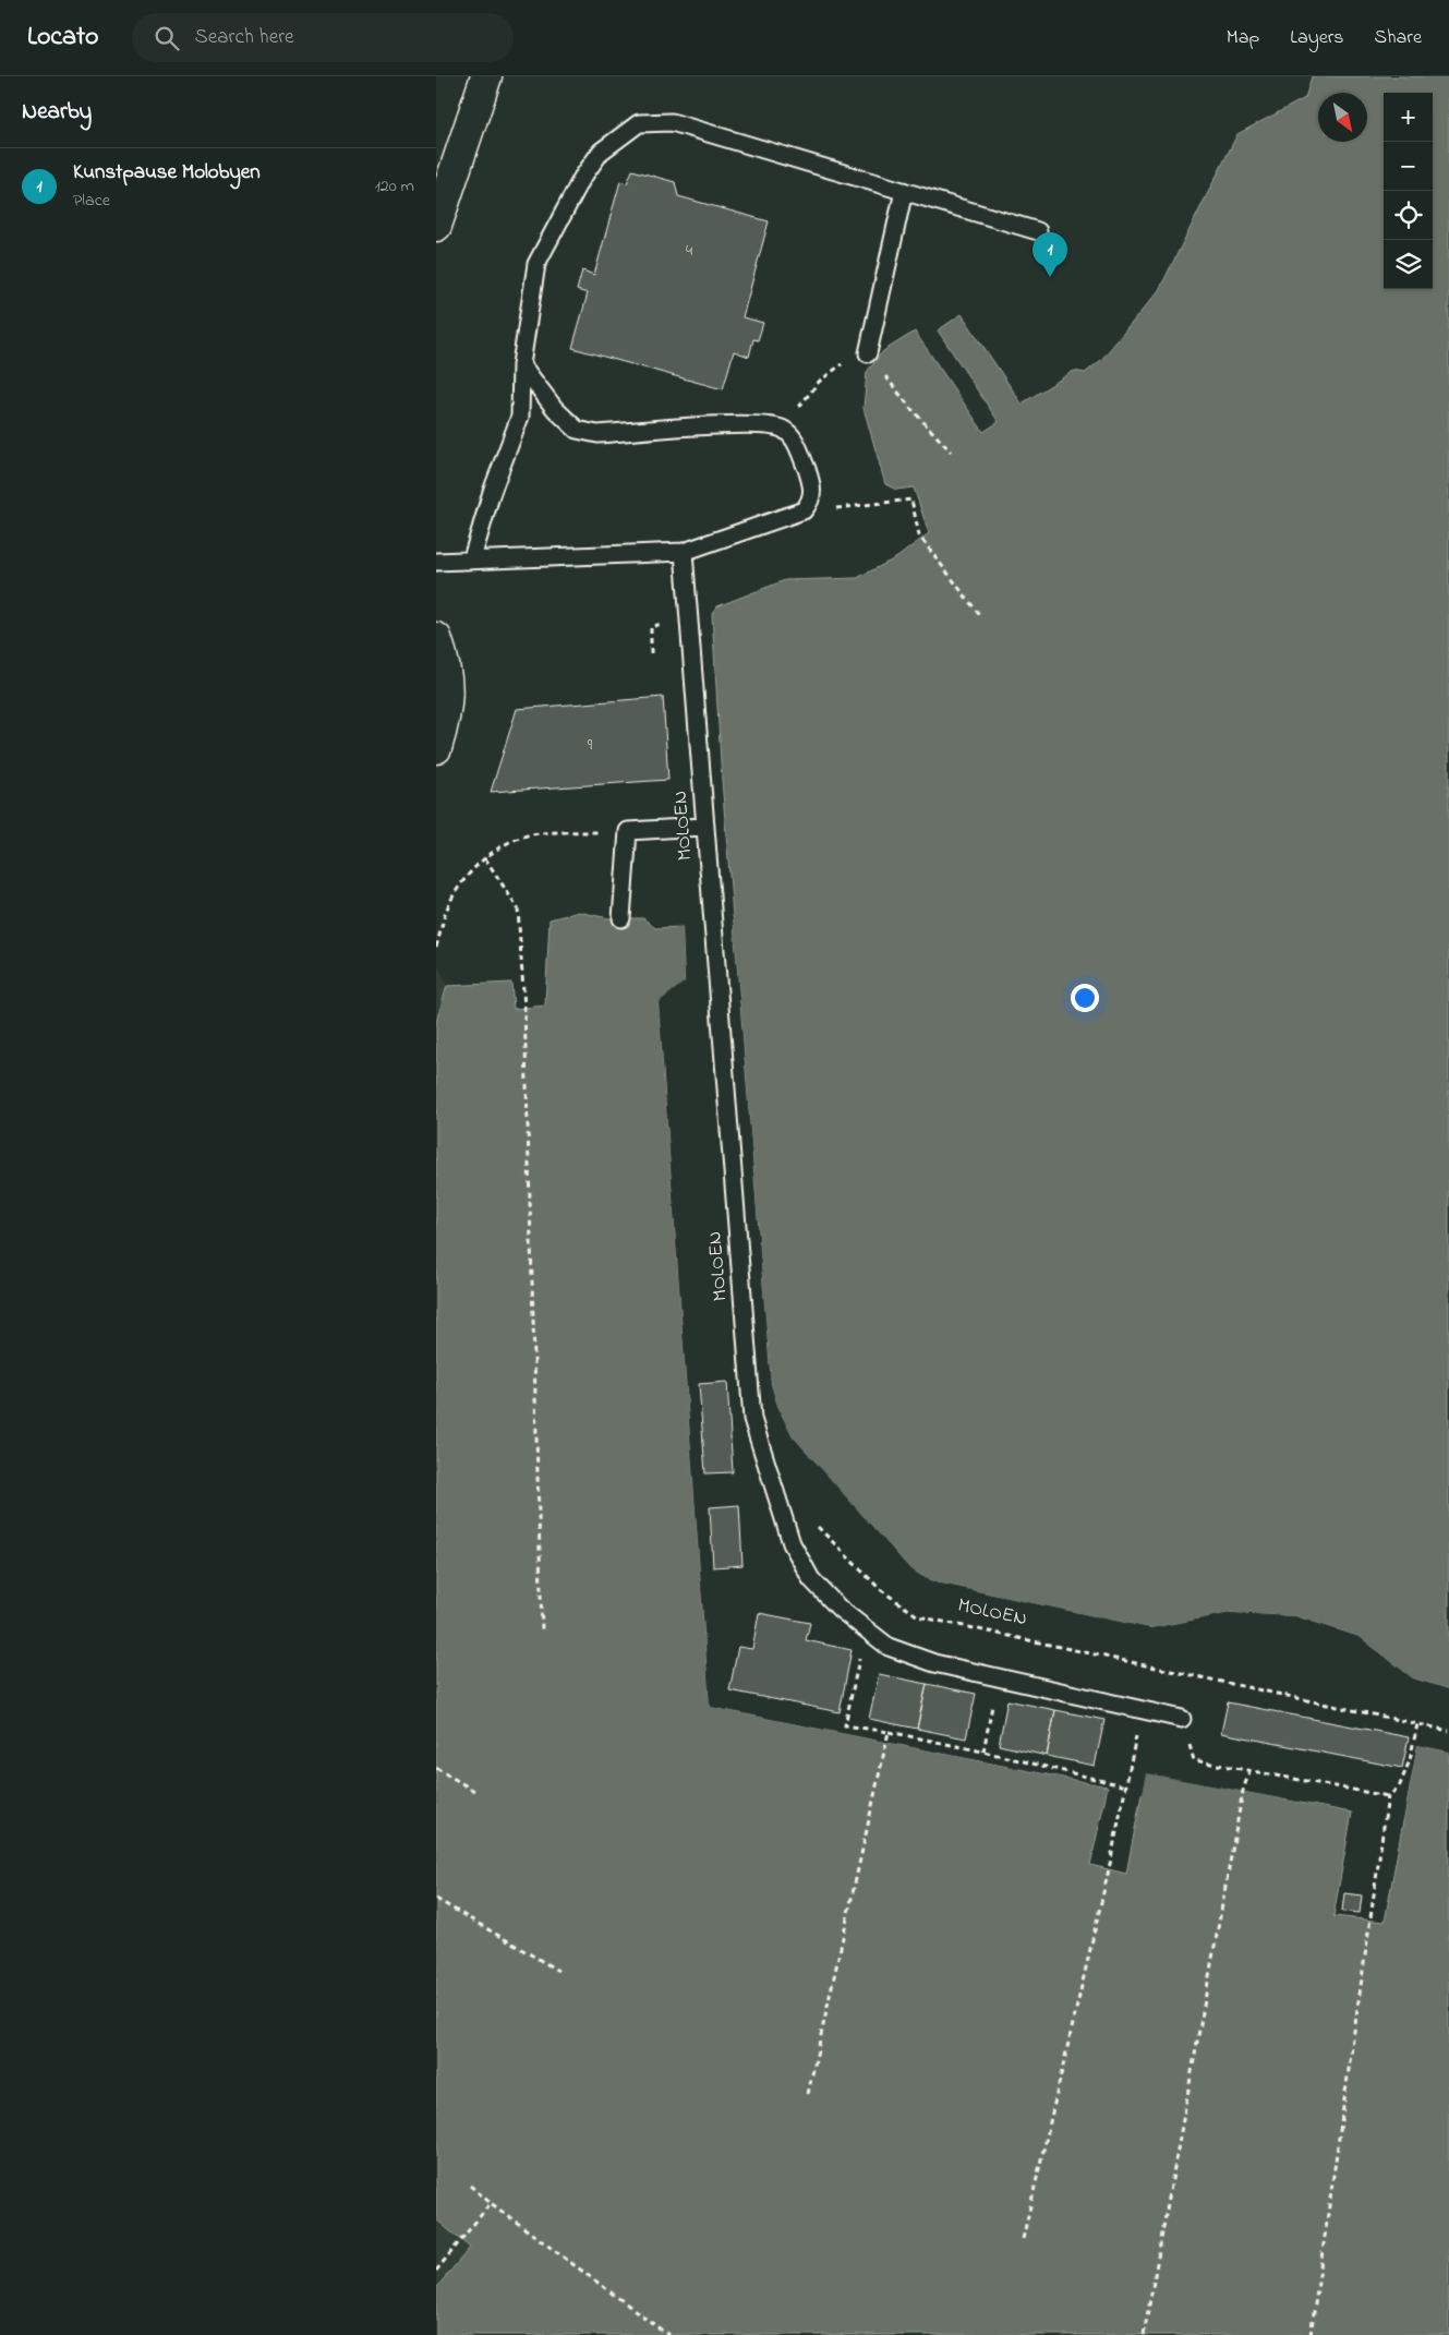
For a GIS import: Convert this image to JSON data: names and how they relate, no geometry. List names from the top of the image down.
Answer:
{
  "streets": {
    "lane": ["MOLOEN"]
  },
  "house_numbers": ["4", "9"],
  "north": "bottom right",
  "page": {
    "header": "Locato",
    "search": "Search here",
    "nav": ["Map", "Layers", "Share"],
    "heading": "Nearby",
    "map_buttons": ["+", "−"],
    "list": [
      {
        "mark": "1",
        "name": "Kunstpause Molobyen",
        "note": "Place",
        "value": "120 m"
      }
    ],
    "pins": "1"
  }
}
